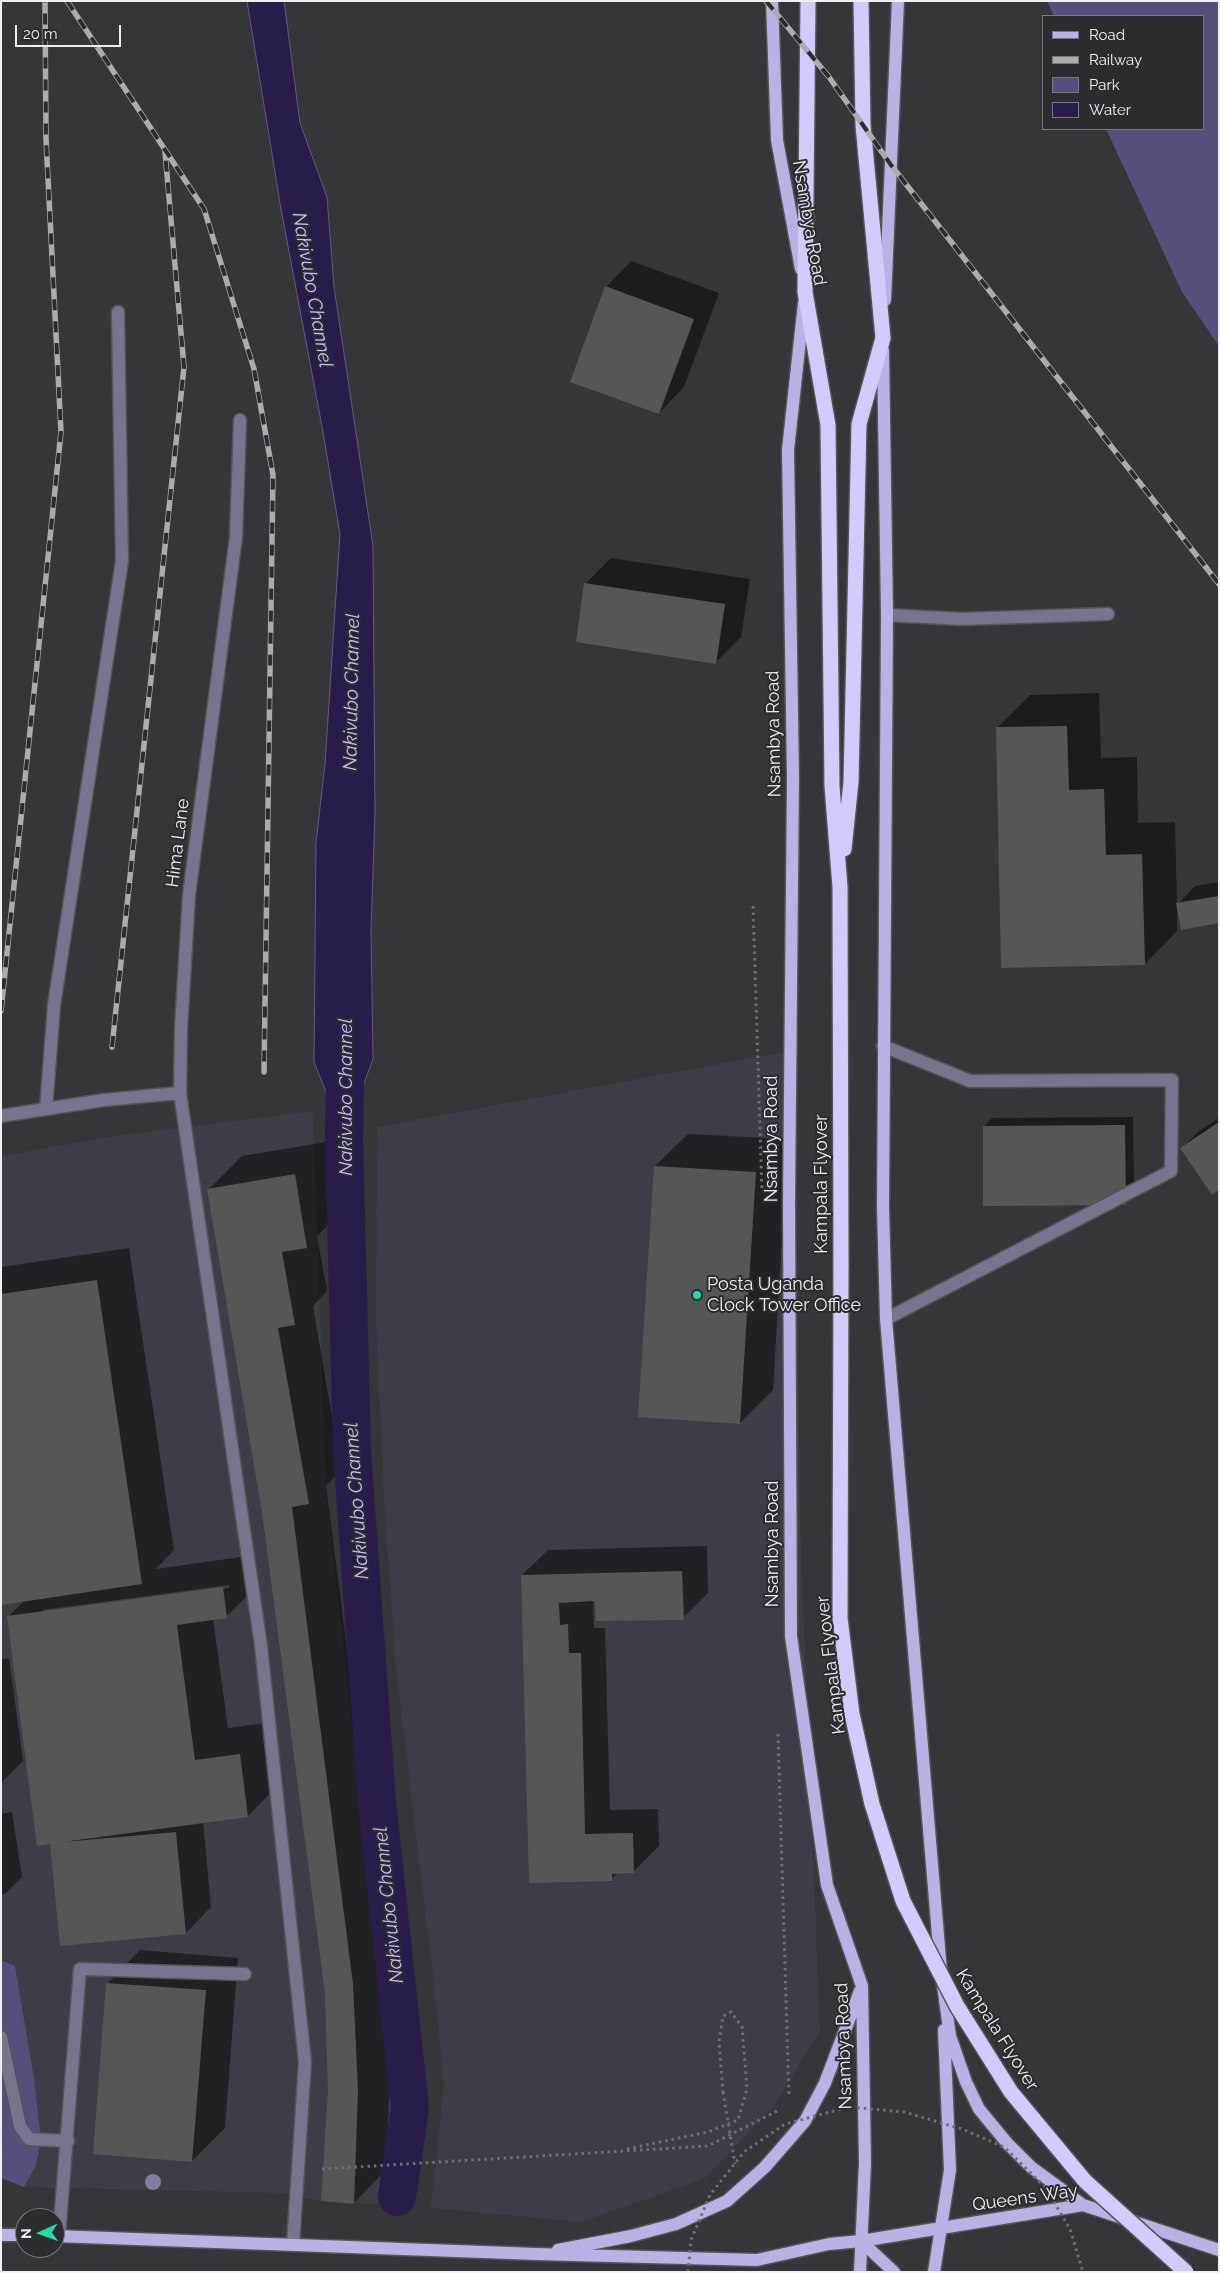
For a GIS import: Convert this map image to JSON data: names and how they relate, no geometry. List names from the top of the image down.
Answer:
{
  "streets": {
    "highway": ["Kampala Flyover"],
    "main road": ["Nsambya Road", "Queens Way"],
    "lane": ["Hima Lane"]
  },
  "crossings": [
    ["Nsambya Road", "Queens Way"]
  ],
  "water": ["Nakivubo Channel"],
  "places": ["Posta Uganda Clock Tower Office"],
  "legend": [
    "Road",
    "Railway",
    "Park",
    "Water"
  ],
  "scale_bar": "20 m",
  "north": "left"
}
